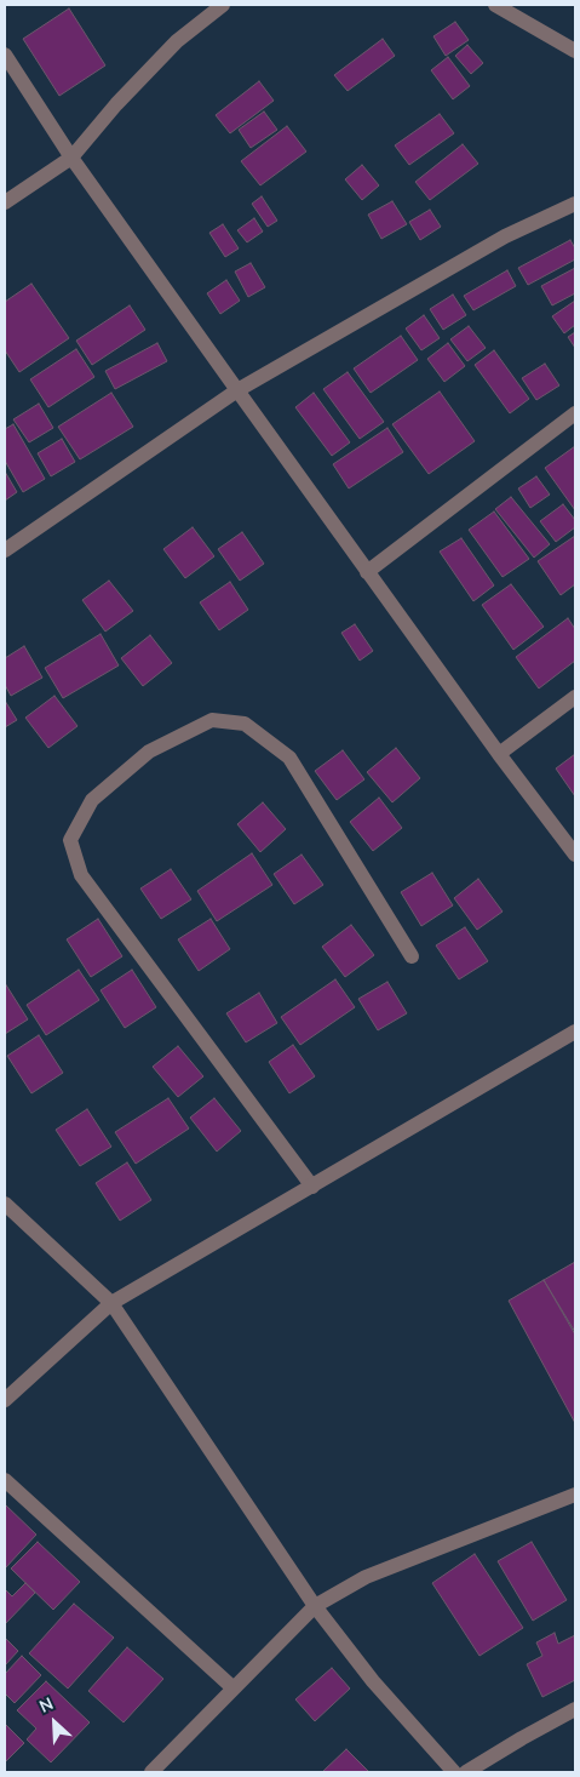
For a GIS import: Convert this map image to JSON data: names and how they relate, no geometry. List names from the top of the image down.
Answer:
{
  "north": "top left"
}
